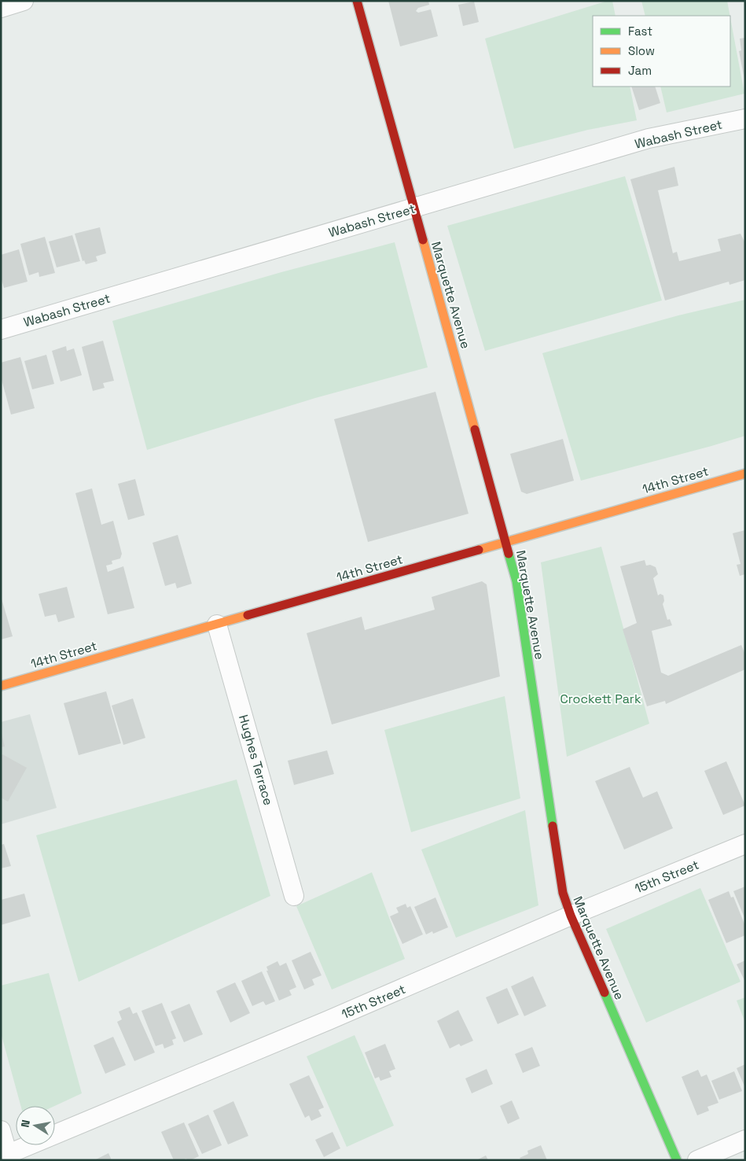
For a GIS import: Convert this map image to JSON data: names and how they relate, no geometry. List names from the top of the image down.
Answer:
{
  "streets": {
    "street": [
      "Wabash Street",
      "Marquette Avenue",
      "14th Street",
      "Hughes Terrace",
      "15th Street"
    ]
  },
  "crossings": [
    ["Wabash Street", "Marquette Avenue"],
    ["Marquette Avenue", "14th Street"],
    ["Marquette Avenue", "15th Street"],
    ["14th Street", "Hughes Terrace"]
  ],
  "parks": ["Crockett Park"],
  "legend": ["Fast", "Slow", "Jam"],
  "north": "left"
}
